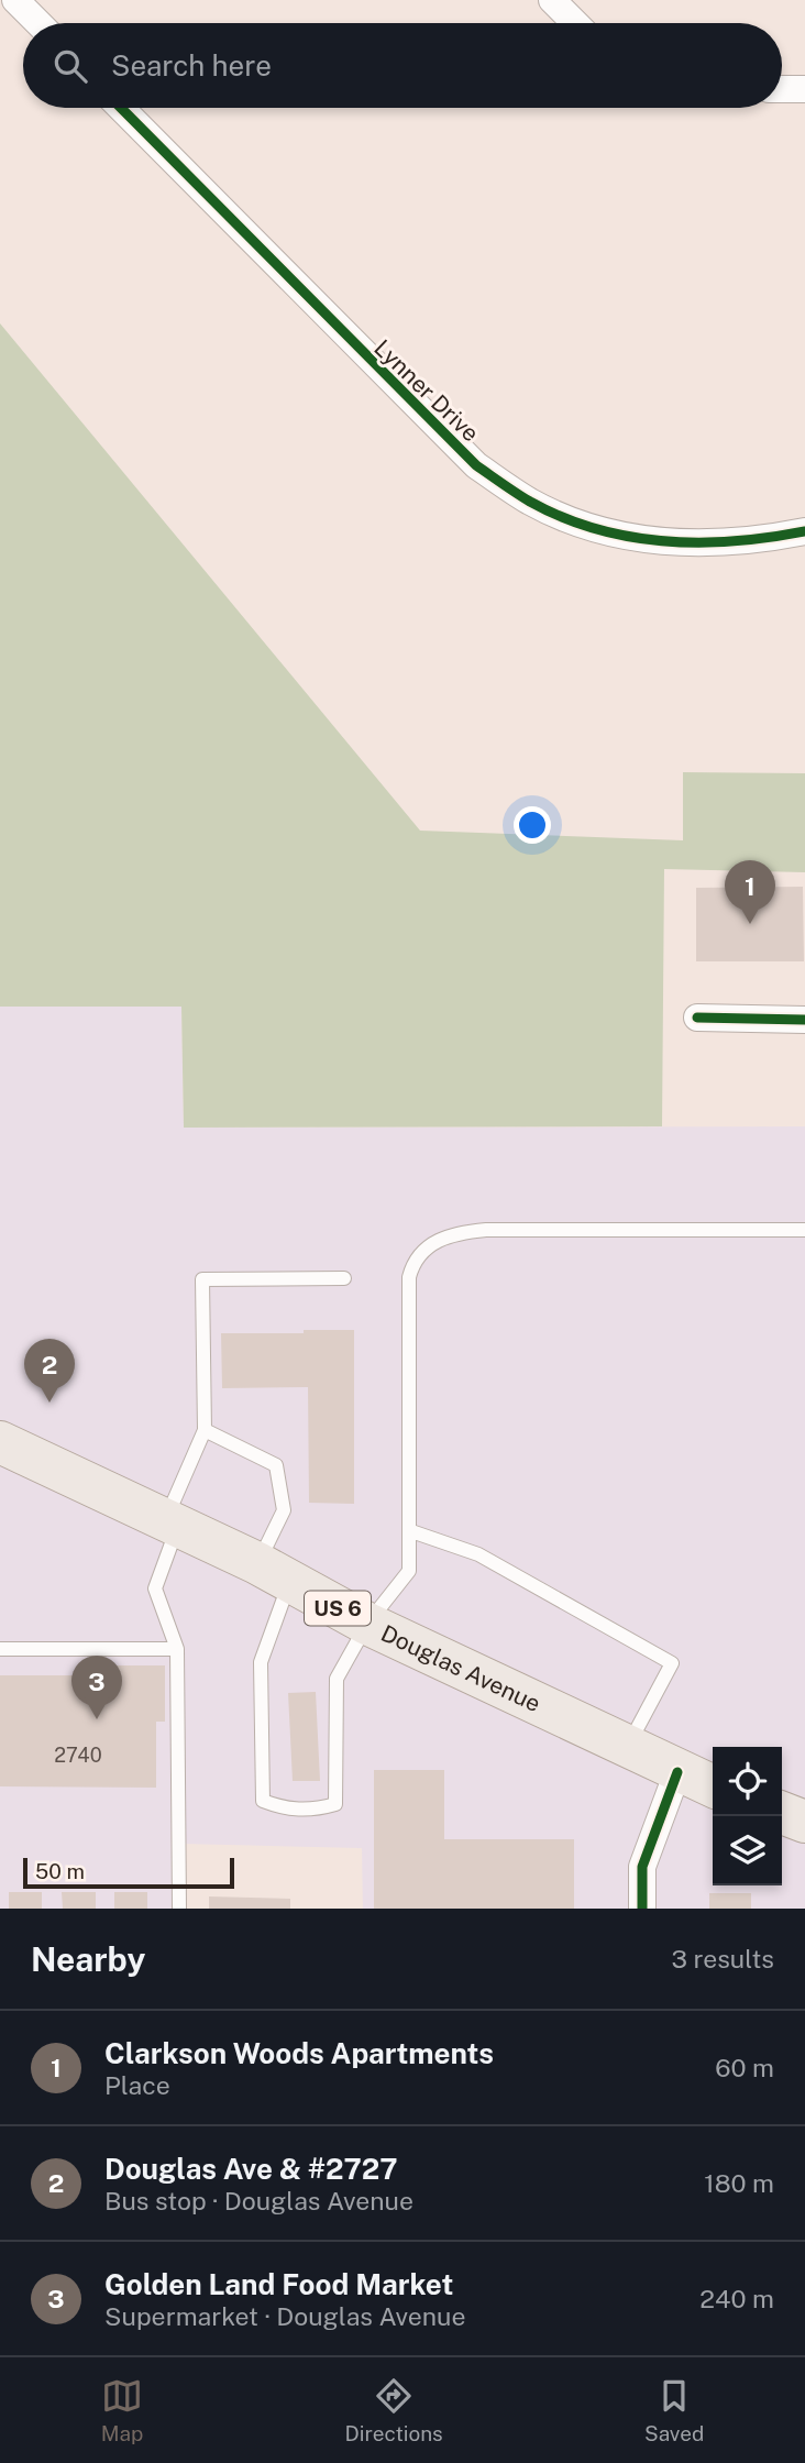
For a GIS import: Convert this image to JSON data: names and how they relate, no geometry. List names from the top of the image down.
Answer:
{
  "streets": {
    "main road": ["US 6", "Douglas Avenue"],
    "street": ["Lynner Drive"]
  },
  "house_numbers": ["2740"],
  "scale_bar": "50 m",
  "page": {
    "search": "Search here",
    "pins": ["1", "2", "3"],
    "scale": "50 m",
    "heading": ["Nearby", "3 results"],
    "list": [
      {
        "mark": "1",
        "name": "Clarkson Woods Apartments",
        "note": "Place",
        "value": "60 m"
      },
      {
        "mark": "2",
        "name": "Douglas Ave & #2727",
        "note": "Bus stop · Douglas Avenue",
        "value": "180 m"
      },
      {
        "mark": "3",
        "name": "Golden Land Food Market",
        "note": "Supermarket · Douglas Avenue",
        "value": "240 m"
      }
    ],
    "nav": ["Map", "Directions", "Saved"]
  }
}
